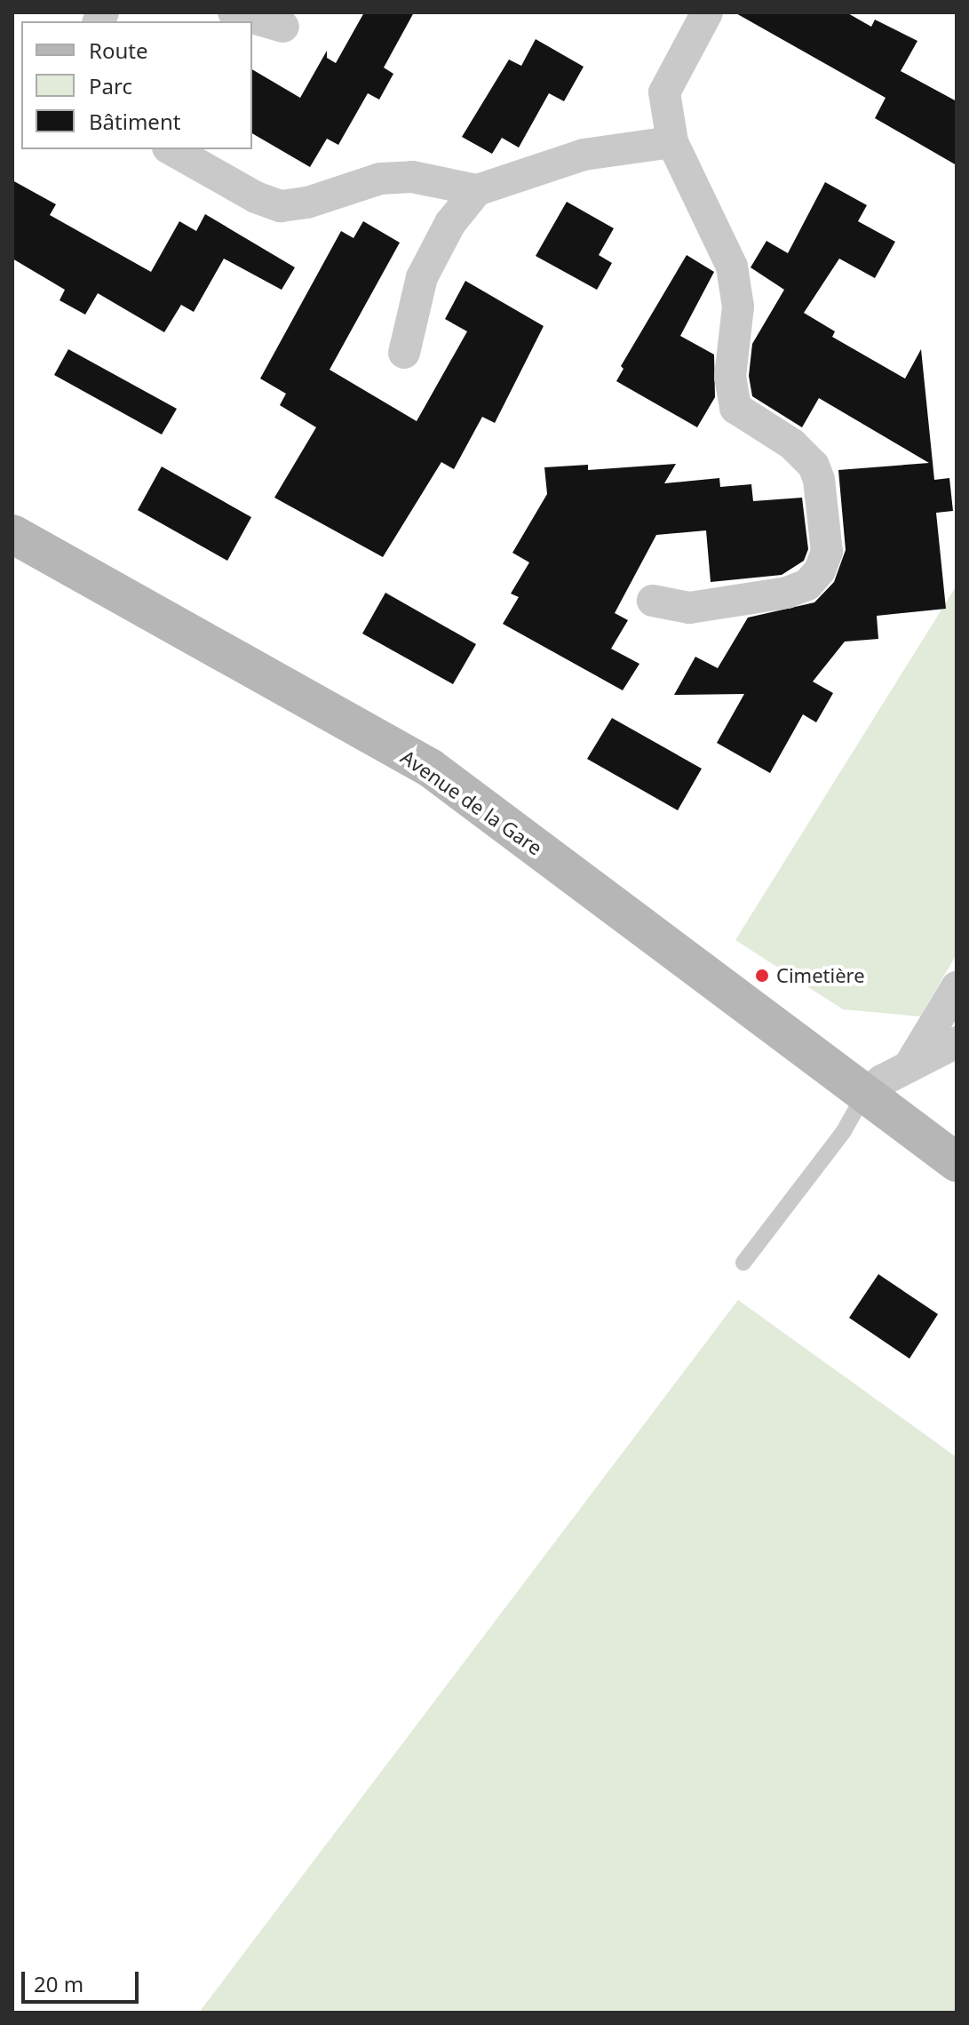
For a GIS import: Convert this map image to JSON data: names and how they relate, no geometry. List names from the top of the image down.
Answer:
{
  "streets": {
    "street": ["Avenue de la Gare"]
  },
  "places": ["Cimetière"],
  "legend": ["Route", "Parc", "Bâtiment"],
  "scale_bar": "20 m"
}
